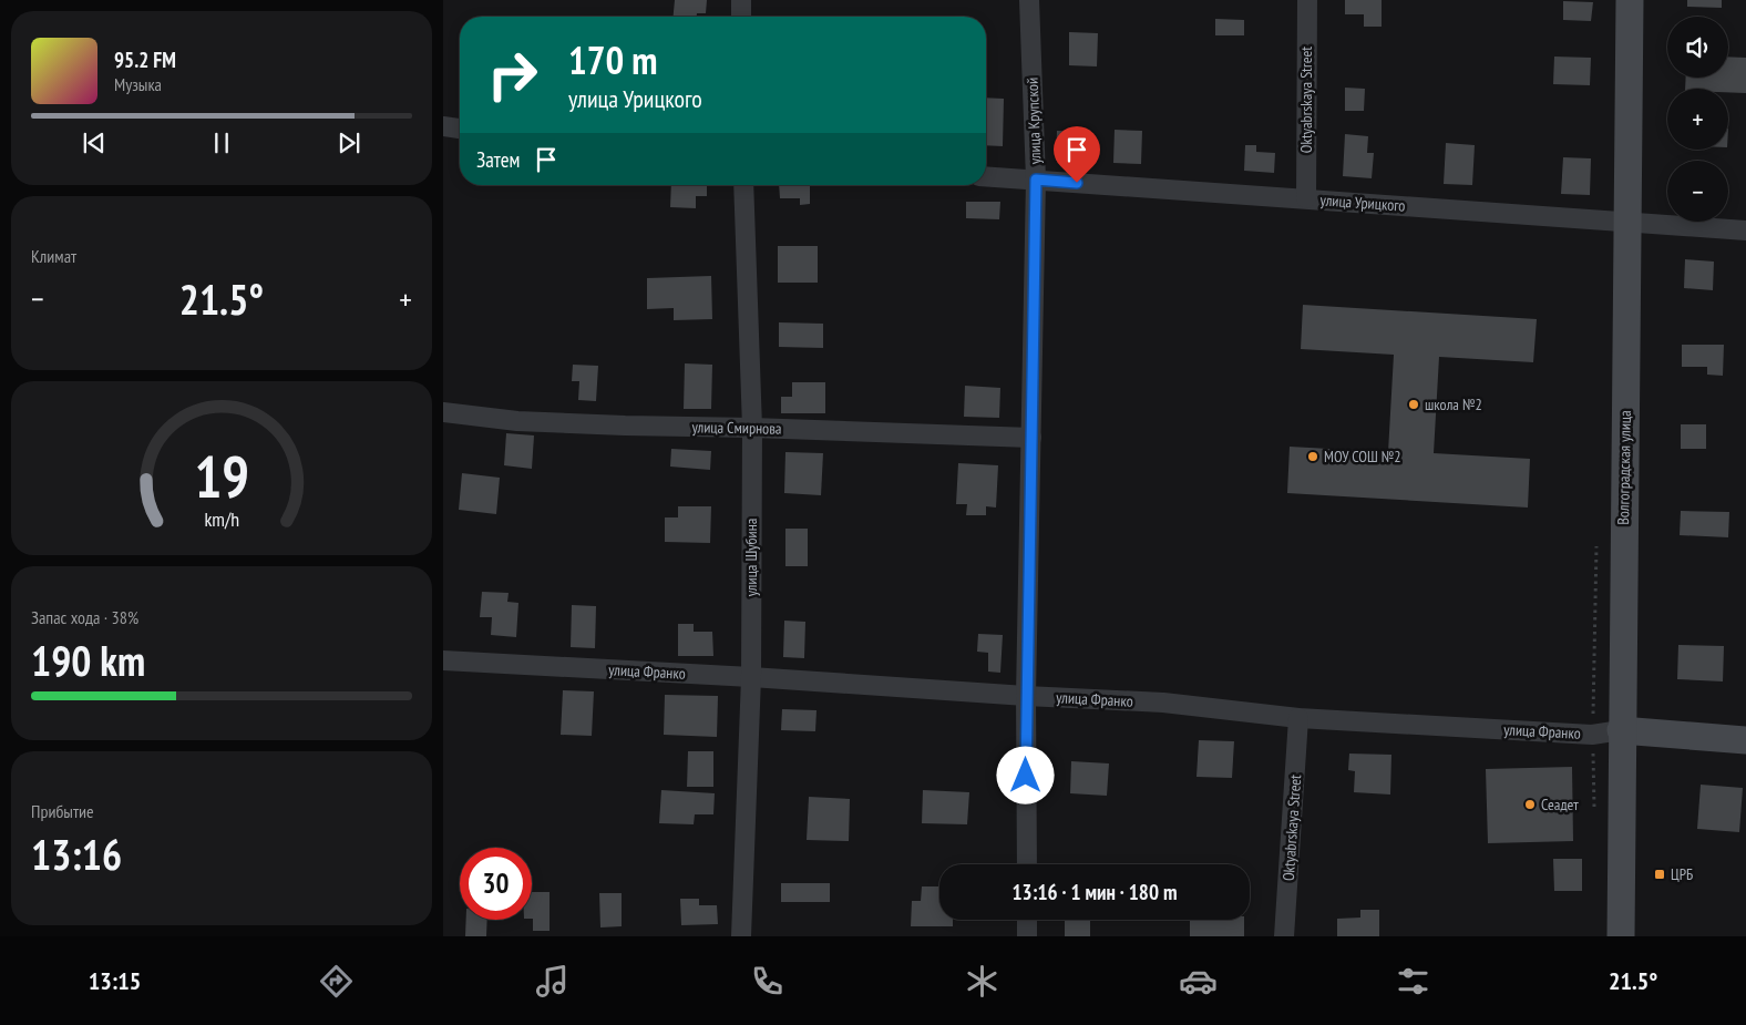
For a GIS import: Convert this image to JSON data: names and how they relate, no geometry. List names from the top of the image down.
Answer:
{
  "streets": {
    "street": [
      "Oktyabrskaya Street",
      "улица Крупской",
      "улица Урицкого",
      "улица Смирнова",
      "Волгоградская улица",
      "улица Шубина",
      "улица Франко"
    ]
  },
  "crossings": [
    ["Oktyabrskaya Street", "улица Урицкого"],
    ["Oktyabrskaya Street", "улица Франко"],
    ["улица Крупской", "улица Урицкого"],
    ["улица Крупской", "улица Смирнова"],
    ["улица Крупской", "улица Франко"],
    ["улица Урицкого", "Волгоградская улица"],
    ["улица Смирнова", "улица Шубина"],
    ["Волгоградская улица", "улица Франко"],
    ["улица Шубина", "улица Франко"]
  ],
  "places": {
    "other": ["школа №2", "МОУ СОШ №2", "Сеадет"],
    "transit": ["ЦРБ"]
  },
  "page": {
    "map_buttons": ["+", "−"],
    "turn": ["170 m", "улица Урицкого"],
    "song": ["95.2 FM", "Музыка"],
    "then": "Затем",
    "tile": [
      "Климат",
      ["Запас хода · 38%", "190 km"],
      ["Прибытие", "13:16"]
    ],
    "heat": ["−", "21.5°", "+"],
    "limit": "30",
    "trip": "13:16 · 1 мин · 180 m",
    "tabs": ["13:15", "21.5°"],
    "gauge": ["19", "km/h"]
  }
}
